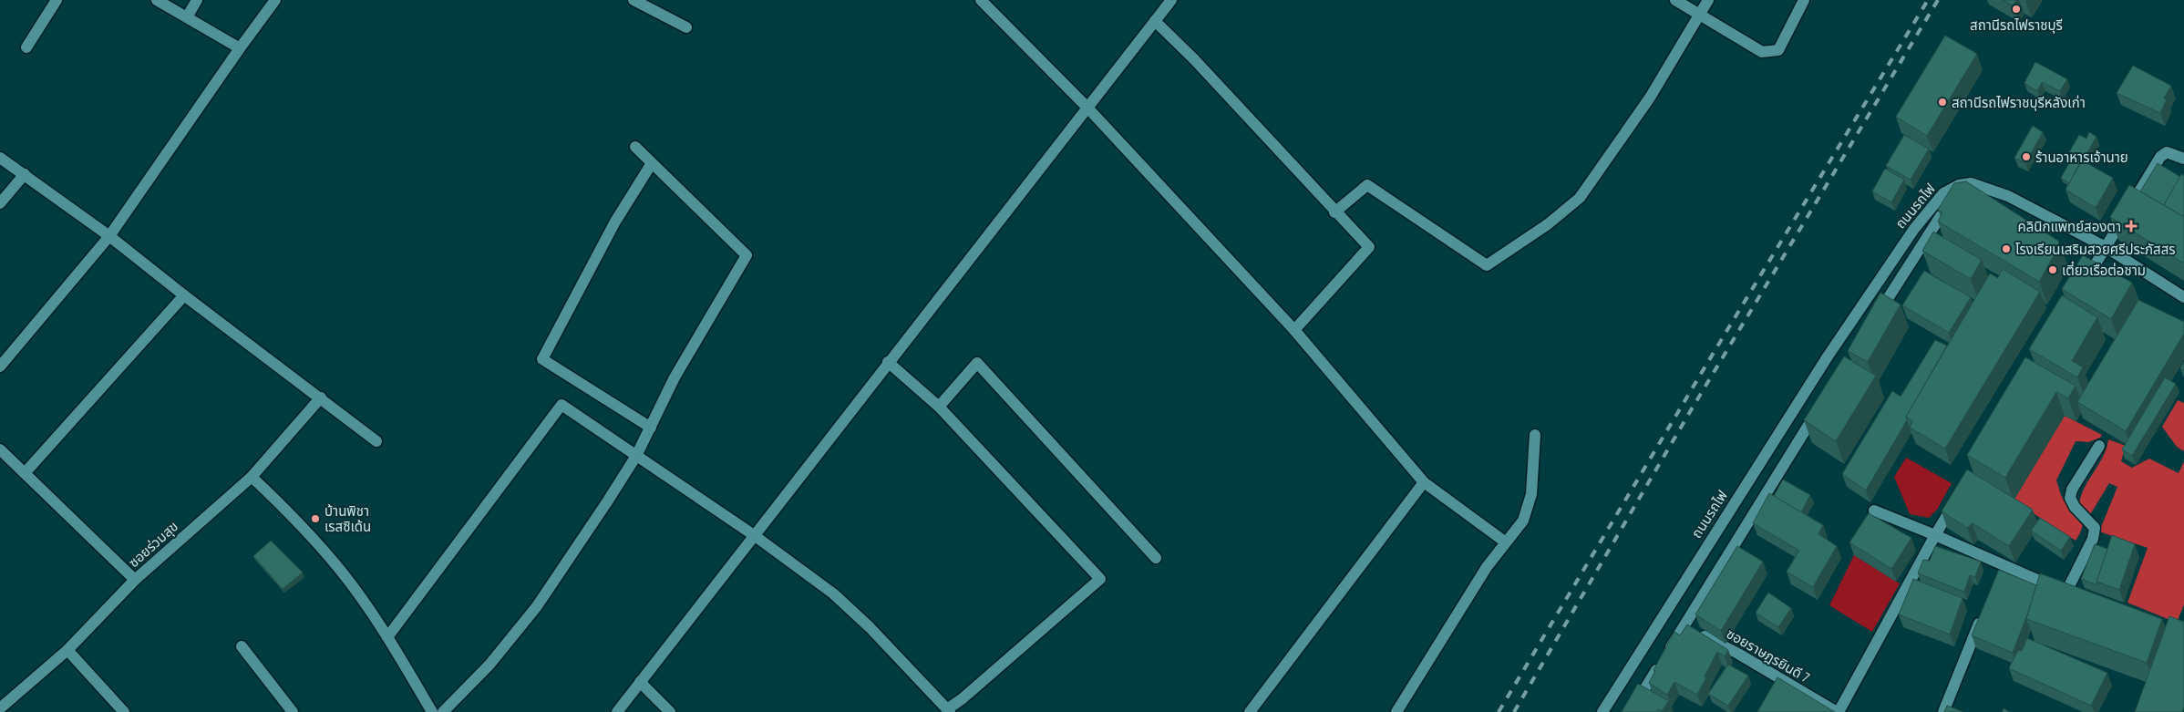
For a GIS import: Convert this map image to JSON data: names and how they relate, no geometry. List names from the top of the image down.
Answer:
{
  "streets": {
    "street": ["ถนนรถไฟ", "ซอยร่วมสุข", "ซอยราษฎรยินดี 7"]
  },
  "places": {
    "other": [
      "สถานีรถไฟราชบุรี",
      "สถานีรถไฟราชบุรีหลังเก่า",
      "ร้านอาหารเจ้านาย",
      "โรงเรียนเสริมสวยศรีประภัสสร",
      "เตี๋ยวเรือต่อชาม",
      "บ้านพิชา เรสซิเด้น"
    ],
    "health": ["คลินิกแพทย์สองตา"]
  }
}
